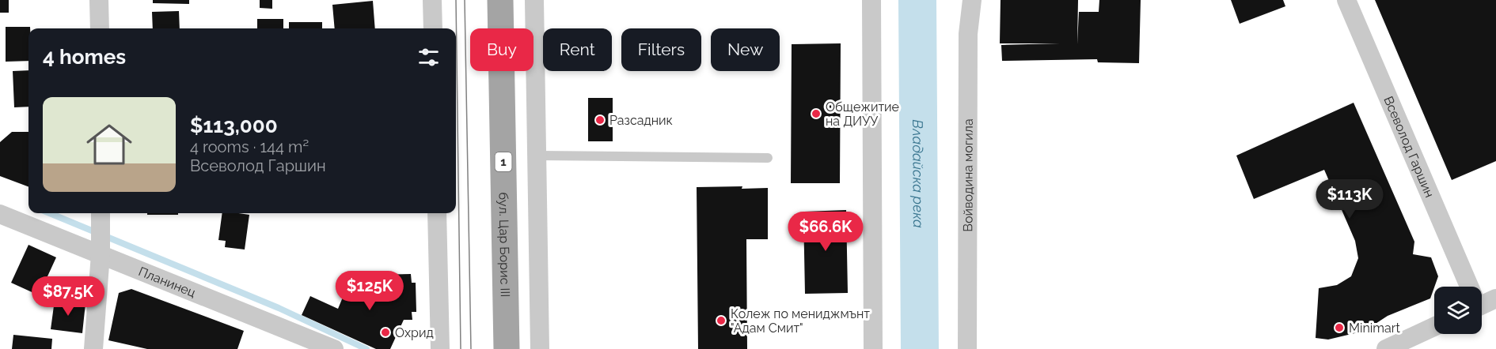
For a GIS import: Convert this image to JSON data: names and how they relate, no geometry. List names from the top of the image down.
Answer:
{
  "streets": {
    "main road": ["1", "бул. Цар Борис III"],
    "street": ["Всеволод Гаршин", "Войводина могила", "Планинец"]
  },
  "water": ["Владайска река"],
  "places": [
    "Общежитие на ДИУУ",
    "Разсадник",
    "Колеж по мениджмънт \"Адам Смит\"",
    "Minimart",
    "Охрид"
  ],
  "page": {
    "chip": [
      "Buy",
      "Rent",
      "Filters",
      "New"
    ],
    "heading": "4 homes",
    "list": [
      {
        "name": "$113,000",
        "note": "4 rooms · 144 m² · Всеволод Гаршин"
      }
    ],
    "price": [
      "$113K",
      "$66.6K",
      "$125K",
      "$87.5K"
    ]
  }
}
